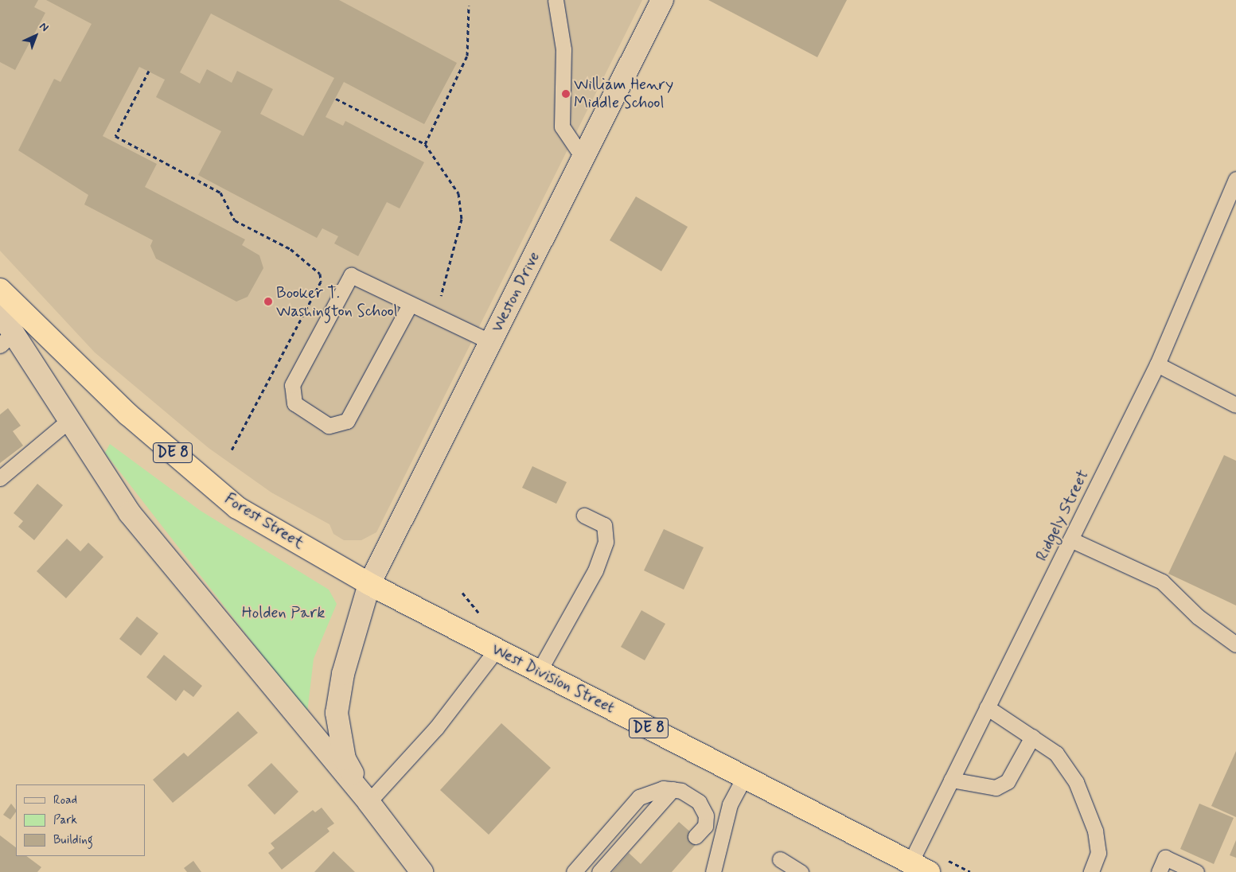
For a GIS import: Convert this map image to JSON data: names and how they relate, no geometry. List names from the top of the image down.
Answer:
{
  "streets": {
    "highway": ["DE 8", "Forest Street", "West Division Street"],
    "street": ["Weston Drive"],
    "lane": ["Ridgely Street"]
  },
  "crossings": [
    ["Weston Drive", "Forest Street"],
    ["Weston Drive", "West Division Street"],
    ["Ridgely Street", "West Division Street"],
    ["Forest Street", "West Division Street"]
  ],
  "parks": ["Holden Park"],
  "places": ["William Henry Middle School", "Booker T. Washington School"],
  "legend": ["Road", "Park", "Building"],
  "north": "top right"
}
